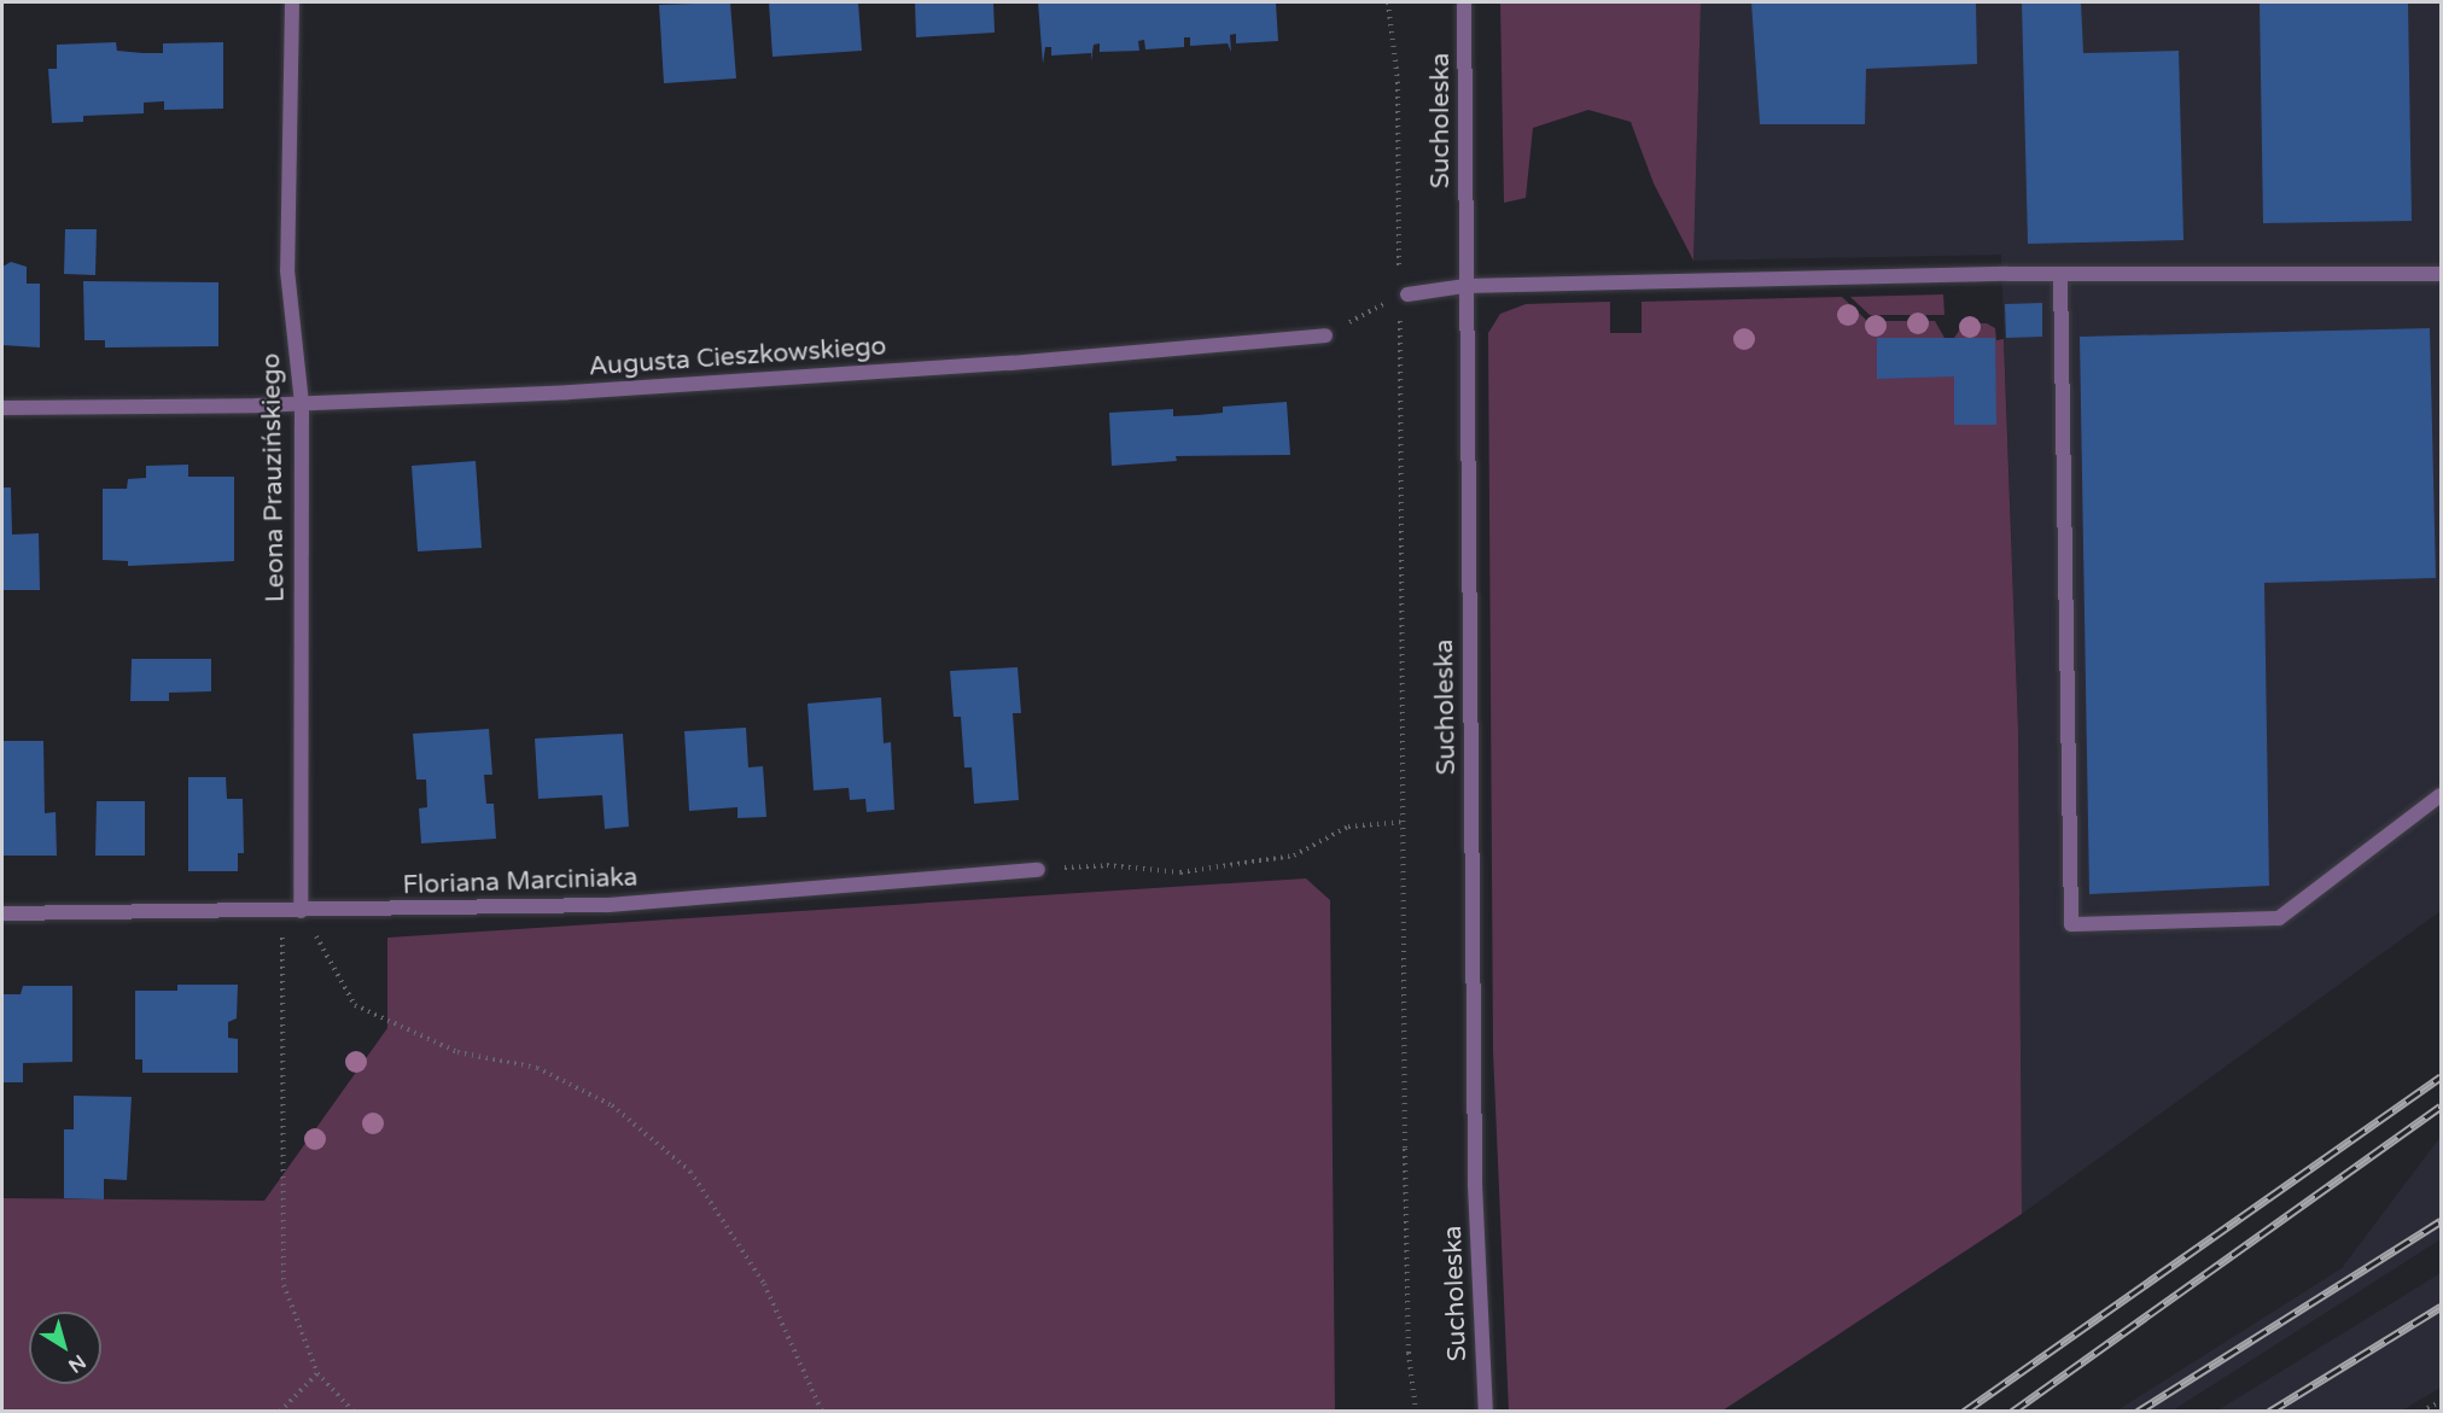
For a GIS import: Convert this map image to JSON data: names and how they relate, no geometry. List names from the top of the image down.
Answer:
{
  "streets": {
    "street": [
      "Sucholeska",
      "Augusta Cieszkowskiego",
      "Leona Prauzińskiego",
      "Floriana Marciniaka"
    ]
  },
  "crossings": [
    ["Augusta Cieszkowskiego", "Leona Prauzińskiego"],
    ["Leona Prauzińskiego", "Floriana Marciniaka"]
  ],
  "north": "bottom right"
}
